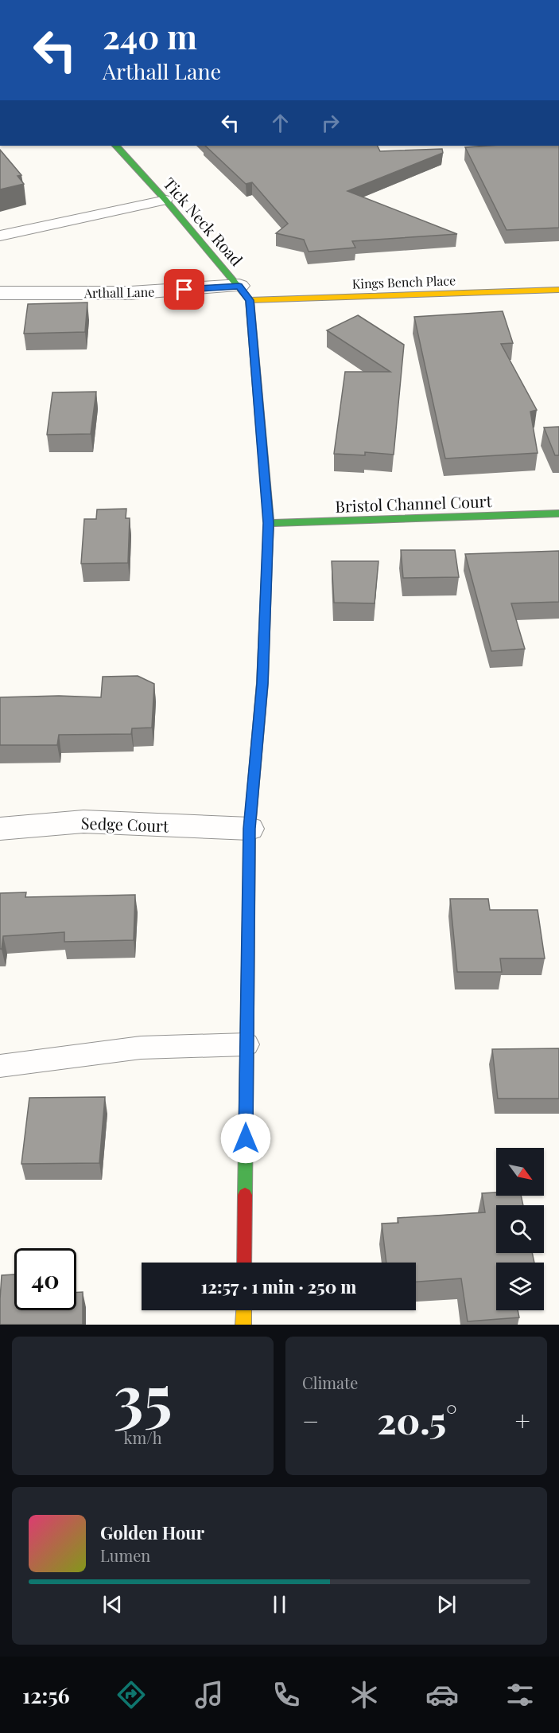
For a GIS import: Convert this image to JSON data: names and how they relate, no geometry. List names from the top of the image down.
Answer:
{
  "streets": {
    "street": [
      "Tick Neck Road",
      "Kings Bench Place",
      "Arthall Lane",
      "Bristol Channel Court",
      "Sedge Court"
    ]
  },
  "crossings": [
    ["Tick Neck Road", "Kings Bench Place"],
    ["Tick Neck Road", "Arthall Lane"],
    ["Kings Bench Place", "Arthall Lane"]
  ],
  "north": "bottom right",
  "page": {
    "turn": ["240 m", "Arthall Lane"],
    "limit": "40",
    "trip": "12:57 · 1 min · 250 m",
    "tile": [
      ["35", "km/h"],
      "Climate"
    ],
    "heat": ["−", "20.5°", "+"],
    "song": ["Golden Hour", "Lumen"],
    "tabs": "12:56"
  }
}
